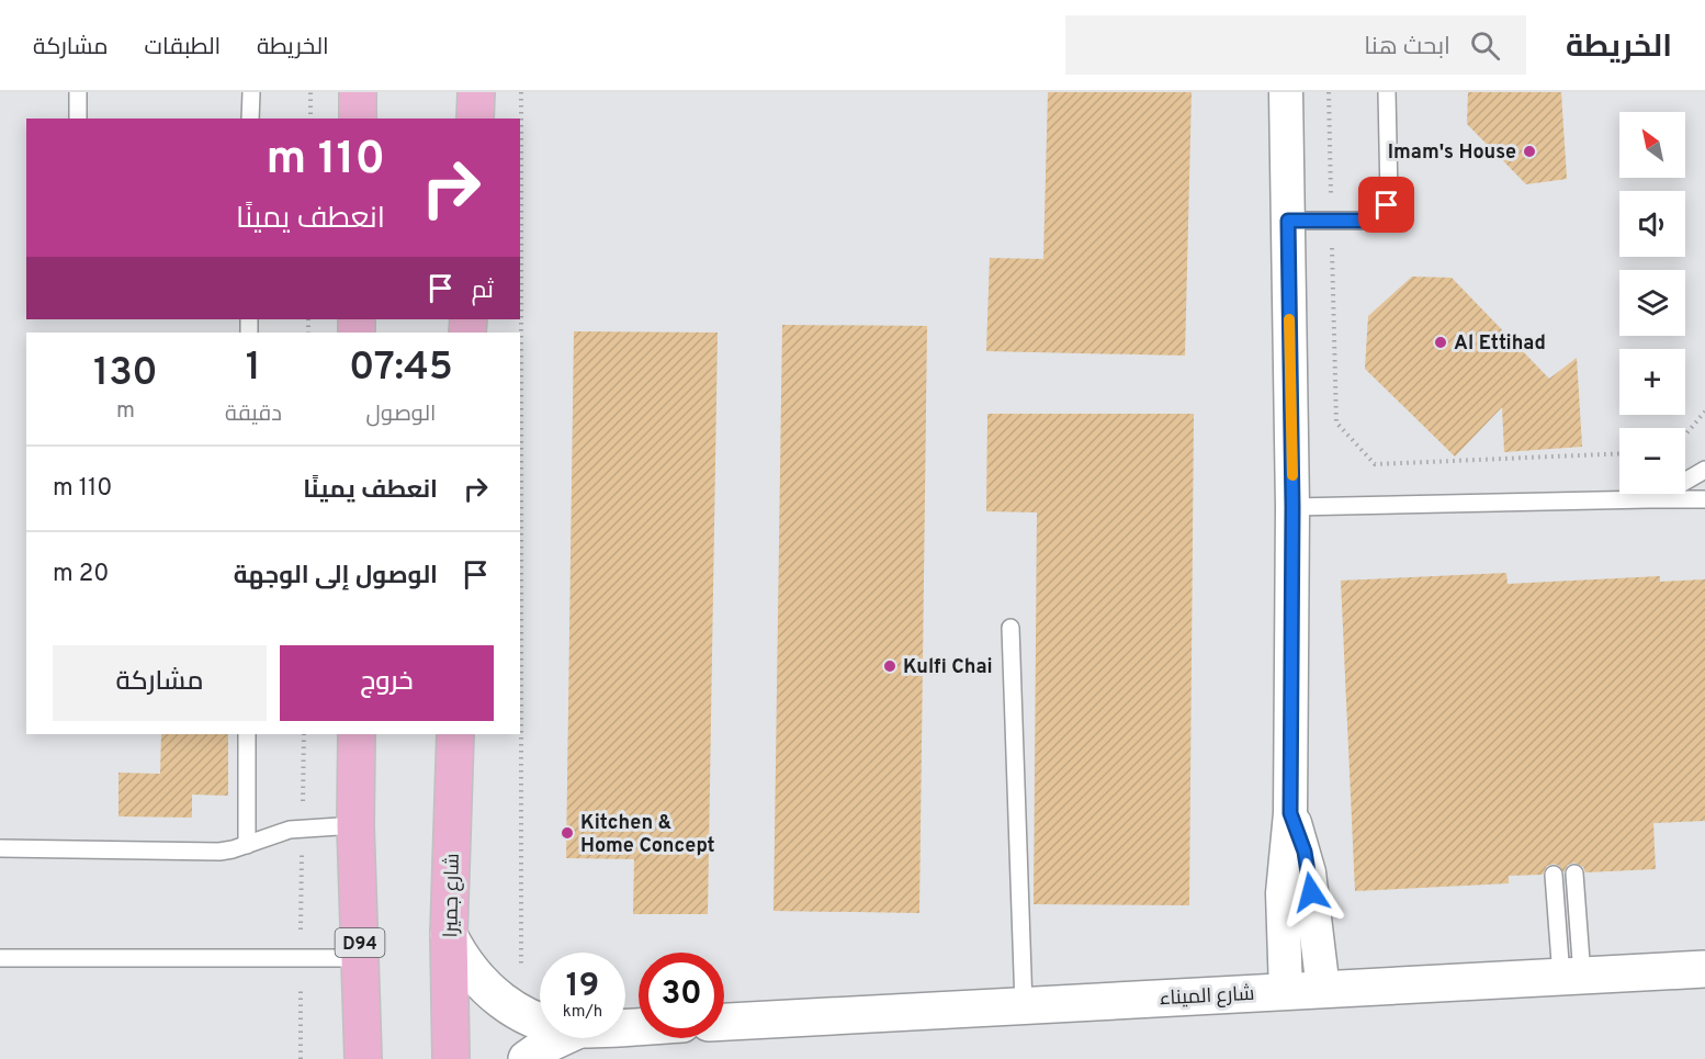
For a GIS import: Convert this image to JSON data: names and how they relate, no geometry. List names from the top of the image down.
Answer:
{
  "streets": {
    "main road": ["شارع جميرا", "D94"],
    "street": ["شارع الميناء"]
  },
  "places": [
    "Imam's House",
    "Al Ettihad",
    "Kulfi Chai",
    "Kitchen & Home Concept"
  ],
  "north": "top left",
  "page": {
    "header": "الخريطة",
    "search": "ابحث هنا",
    "nav": ["الخريطة", "الطبقات", "مشاركة"],
    "map_buttons": ["+", "−"],
    "turn": ["110 m", "انعطف يمينًا"],
    "then": "ثم",
    "eta": [
      "07:45",
      "الوصول",
      "1",
      "دقيقة",
      "130",
      "m"
    ],
    "list": [
      {
        "name": "انعطف يمينًا",
        "value": "110 m"
      },
      {
        "name": "الوصول إلى الوجهة",
        "value": "20 m"
      }
    ],
    "buttons": ["خروج", "مشاركة"],
    "speed": "19 km/h",
    "limit": "30"
  }
}
